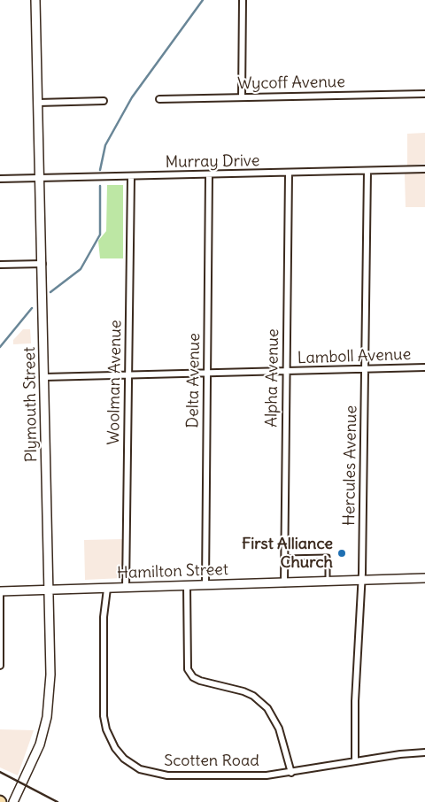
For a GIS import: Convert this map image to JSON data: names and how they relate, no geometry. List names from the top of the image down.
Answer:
{
  "streets": {
    "street": [
      "Wycoff Avenue",
      "Murray Drive",
      "Lamboll Avenue",
      "Alpha Avenue",
      "Delta Avenue",
      "Woolman Avenue",
      "Plymouth Street",
      "Hercules Avenue",
      "Hamilton Street",
      "Scotten Road"
    ]
  },
  "crossings": [
    ["Murray Drive", "Alpha Avenue"],
    ["Murray Drive", "Delta Avenue"],
    ["Murray Drive", "Woolman Avenue"],
    ["Murray Drive", "Plymouth Street"],
    ["Murray Drive", "Hercules Avenue"],
    ["Lamboll Avenue", "Alpha Avenue"],
    ["Lamboll Avenue", "Delta Avenue"],
    ["Lamboll Avenue", "Woolman Avenue"],
    ["Lamboll Avenue", "Plymouth Street"],
    ["Lamboll Avenue", "Hercules Avenue"],
    ["Alpha Avenue", "Hamilton Street"],
    ["Delta Avenue", "Hamilton Street"],
    ["Woolman Avenue", "Hamilton Street"],
    ["Plymouth Street", "Hamilton Street"],
    ["Hercules Avenue", "Hamilton Street"],
    ["Hercules Avenue", "Scotten Road"],
    ["Hamilton Street", "Scotten Road"]
  ],
  "places": ["First Alliance Church"]
}
